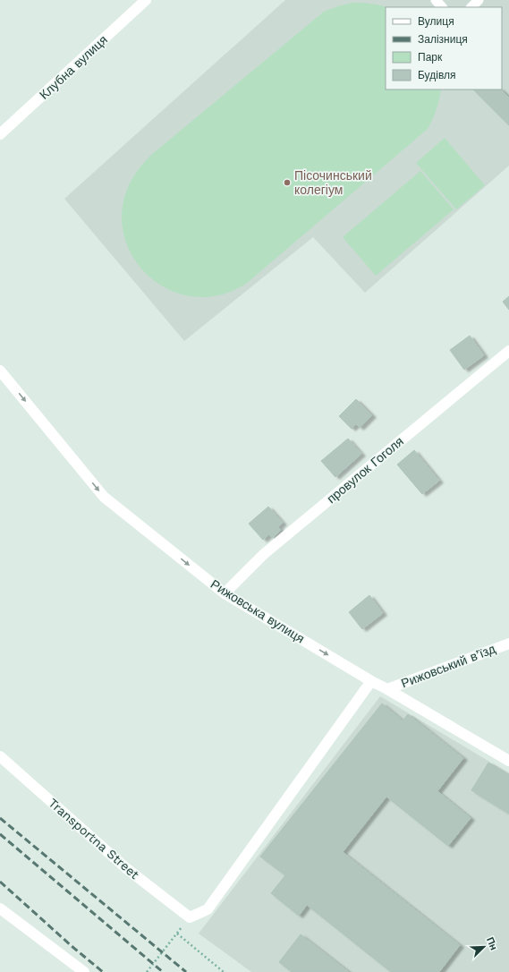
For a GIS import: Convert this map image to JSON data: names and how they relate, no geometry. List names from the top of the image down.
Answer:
{
  "streets": {
    "street": [
      "Клубна вулиця",
      "провулок Гоголя",
      "Рижовська вулиця",
      "Рижовський в’їзд",
      "Transportna Street"
    ]
  },
  "crossings": [
    ["провулок Гоголя", "Рижовська вулиця"],
    ["Рижовська вулиця", "Рижовський в’їзд"]
  ],
  "one_way": ["Рижовська вулиця"],
  "places": ["Пісочинський колегіум"],
  "legend": [
    "Вулиця",
    "Залізниця",
    "Парк",
    "Будівля"
  ],
  "north": "top right"
}
